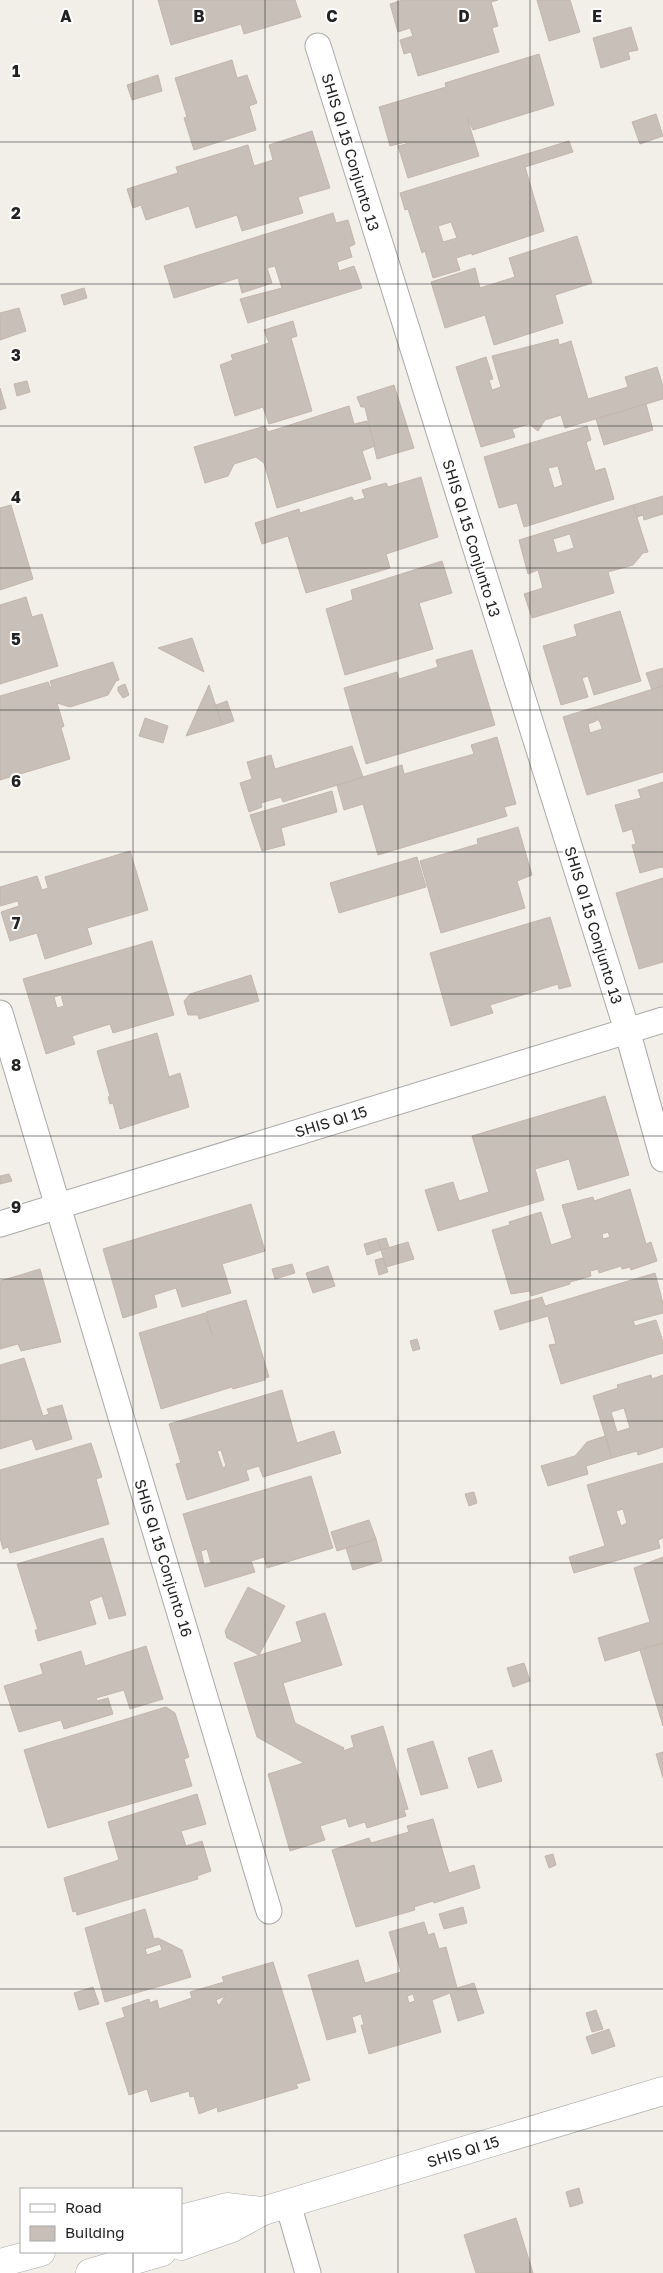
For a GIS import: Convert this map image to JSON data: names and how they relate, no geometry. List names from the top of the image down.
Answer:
{
  "streets": {
    "street": ["SHIS QI 15 Conjunto 13", "SHIS QI 15", "SHIS QI 15 Conjunto 16"]
  },
  "crossings": [
    ["SHIS QI 15 Conjunto 13", "SHIS QI 15"],
    ["SHIS QI 15", "SHIS QI 15 Conjunto 16"]
  ],
  "legend": ["Road", "Building"],
  "grid": {
    "columns": [
      "A",
      "B",
      "C",
      "D",
      "E"
    ],
    "rows": [
      "1",
      "2",
      "3",
      "4",
      "5",
      "6",
      "7",
      "8",
      "9"
    ]
  }
}
